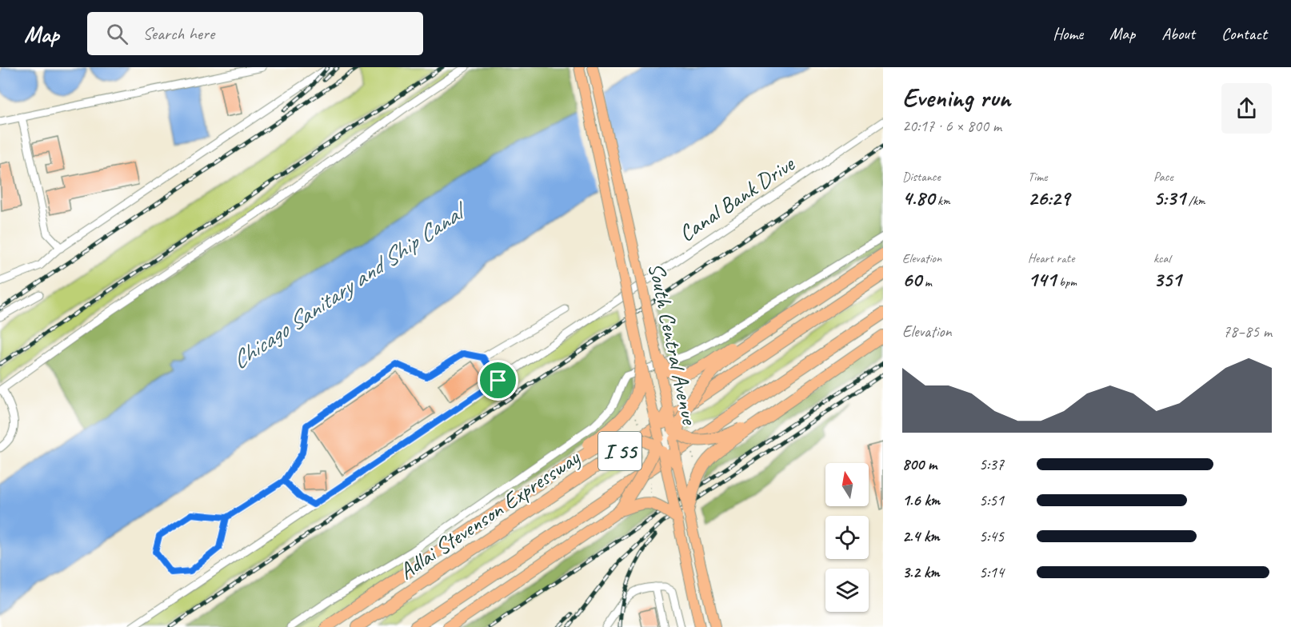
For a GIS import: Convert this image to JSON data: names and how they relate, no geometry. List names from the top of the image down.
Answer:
{
  "streets": {
    "highway": ["I 55", "Adlai Stevenson Expressway"],
    "main road": ["South Central Avenue"],
    "lane": ["Canal Bank Drive"]
  },
  "water": ["Chicago Sanitary and Ship Canal"],
  "north": "top",
  "page": {
    "header": "Map",
    "search": "Search here",
    "nav": [
      "Home",
      "Map",
      "About",
      "Contact"
    ],
    "heading": ["Evening run", "20:17 · 6 × 800 m"],
    "stats": [
      ["Distance", "4.80 km"],
      ["Time", "26:29"],
      ["Pace", "5:31 /km"],
      ["Elevation", "60 m"],
      ["Heart rate", "141 bpm"],
      ["kcal", "351"]
    ],
    "chart": ["Elevation", "78–85 m"],
    "list": [
      {
        "name": "800 m",
        "note": "5:37"
      },
      {
        "name": "1.6 km",
        "note": "5:51"
      },
      {
        "name": "2.4 km",
        "note": "5:45"
      },
      {
        "name": "3.2 km",
        "note": "5:14"
      }
    ]
  }
}
